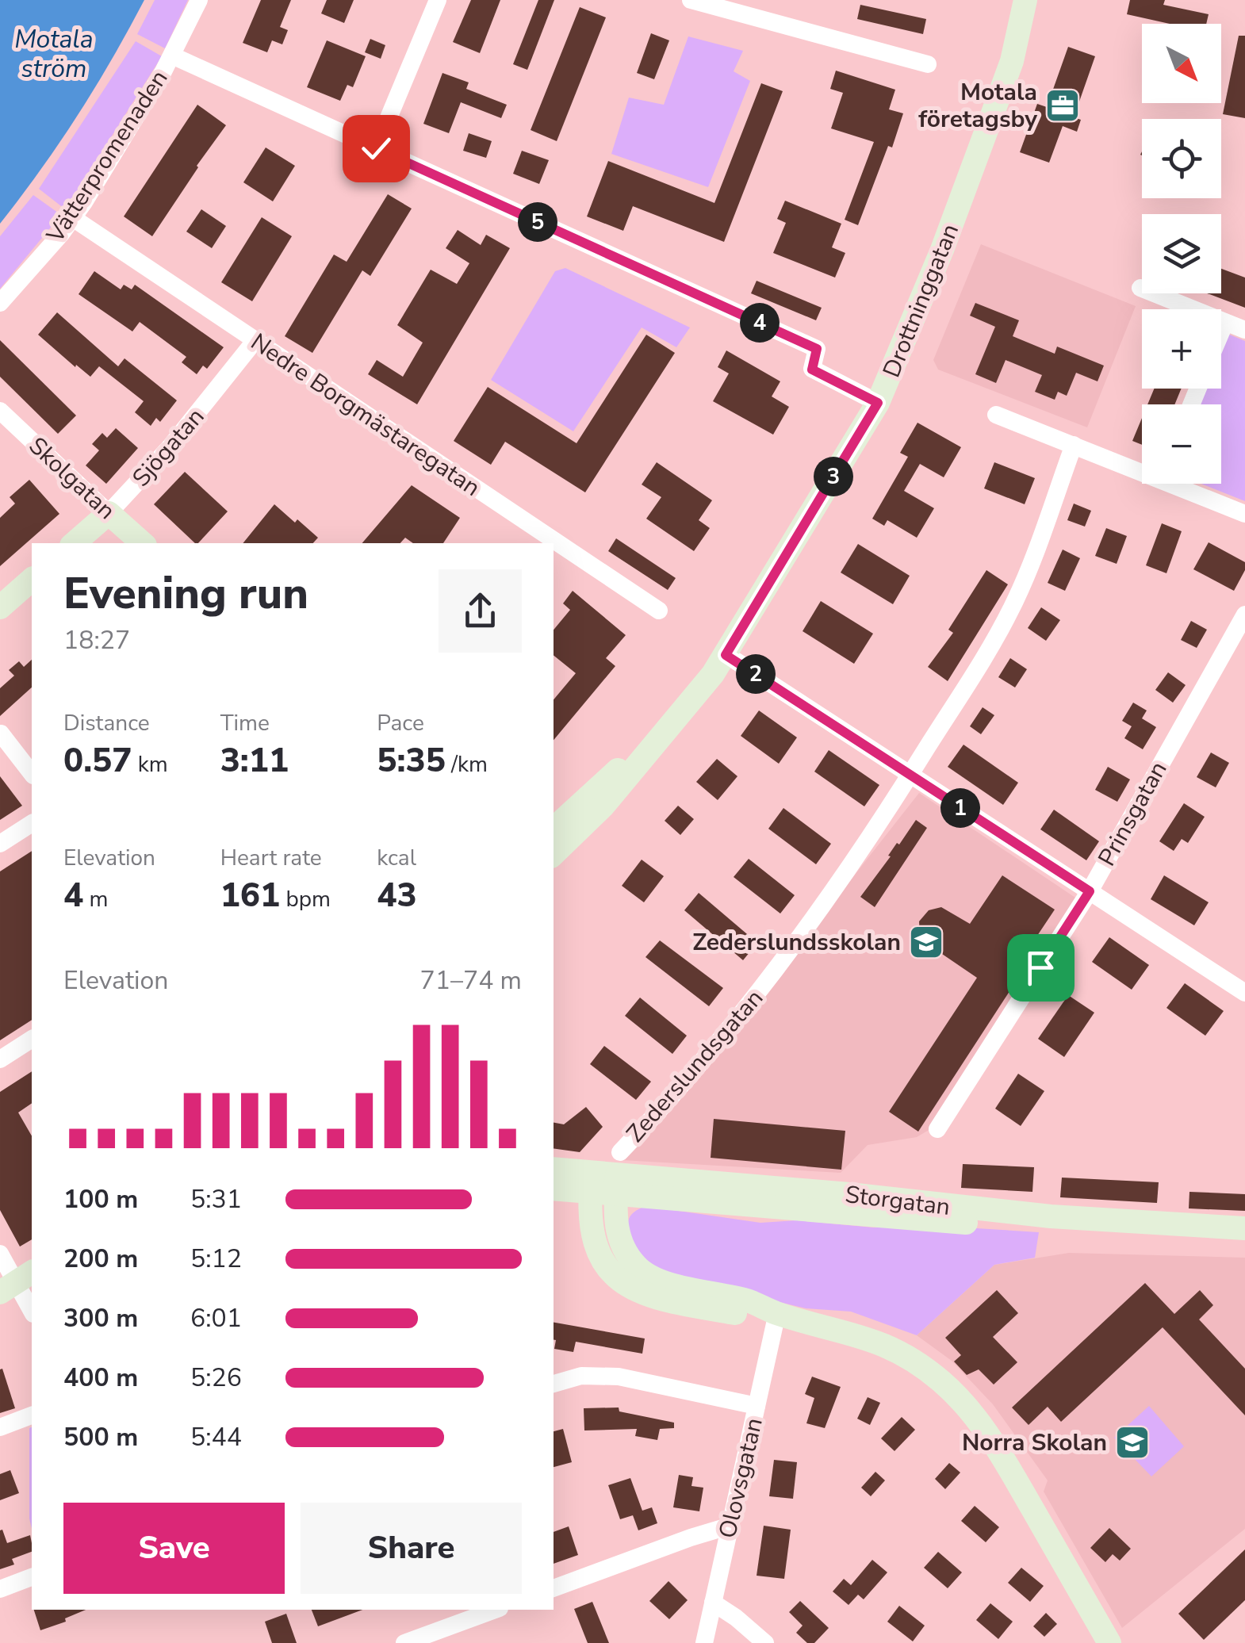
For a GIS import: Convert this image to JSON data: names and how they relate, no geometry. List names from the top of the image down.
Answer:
{
  "streets": {
    "street": [
      "Vätterpromenaden",
      "Drottninggatan",
      "Nedre Borgmästaregatan",
      "Sjögatan",
      "Skolgatan",
      "Prinsgatan",
      "Zederslundsgatan",
      "Storgatan",
      "Olovsgatan"
    ]
  },
  "crossings": [
    ["Vätterpromenaden", "Nedre Borgmästaregatan"],
    ["Nedre Borgmästaregatan", "Sjögatan"],
    ["Sjögatan", "Skolgatan"],
    ["Zederslundsgatan", "Storgatan"]
  ],
  "water": ["Motala ström"],
  "places": {
    "office": ["Motala företagsby"],
    "school or university": ["Zederslundsskolan", "Norra Skolan"]
  },
  "north": "bottom right",
  "page": {
    "map_buttons": ["+", "−"],
    "pins": [
      "5",
      "4",
      "3",
      "2",
      "1"
    ],
    "heading": ["Evening run", "18:27"],
    "stats": [
      ["Distance", "0.57 km"],
      ["Time", "3:11"],
      ["Pace", "5:35 /km"],
      ["Elevation", "4 m"],
      ["Heart rate", "161 bpm"],
      ["kcal", "43"]
    ],
    "chart": ["Elevation", "71–74 m"],
    "list": [
      {
        "name": "100 m",
        "note": "5:31"
      },
      {
        "name": "200 m",
        "note": "5:12"
      },
      {
        "name": "300 m",
        "note": "6:01"
      },
      {
        "name": "400 m",
        "note": "5:26"
      },
      {
        "name": "500 m",
        "note": "5:44"
      }
    ],
    "buttons": ["Save", "Share"]
  }
}
